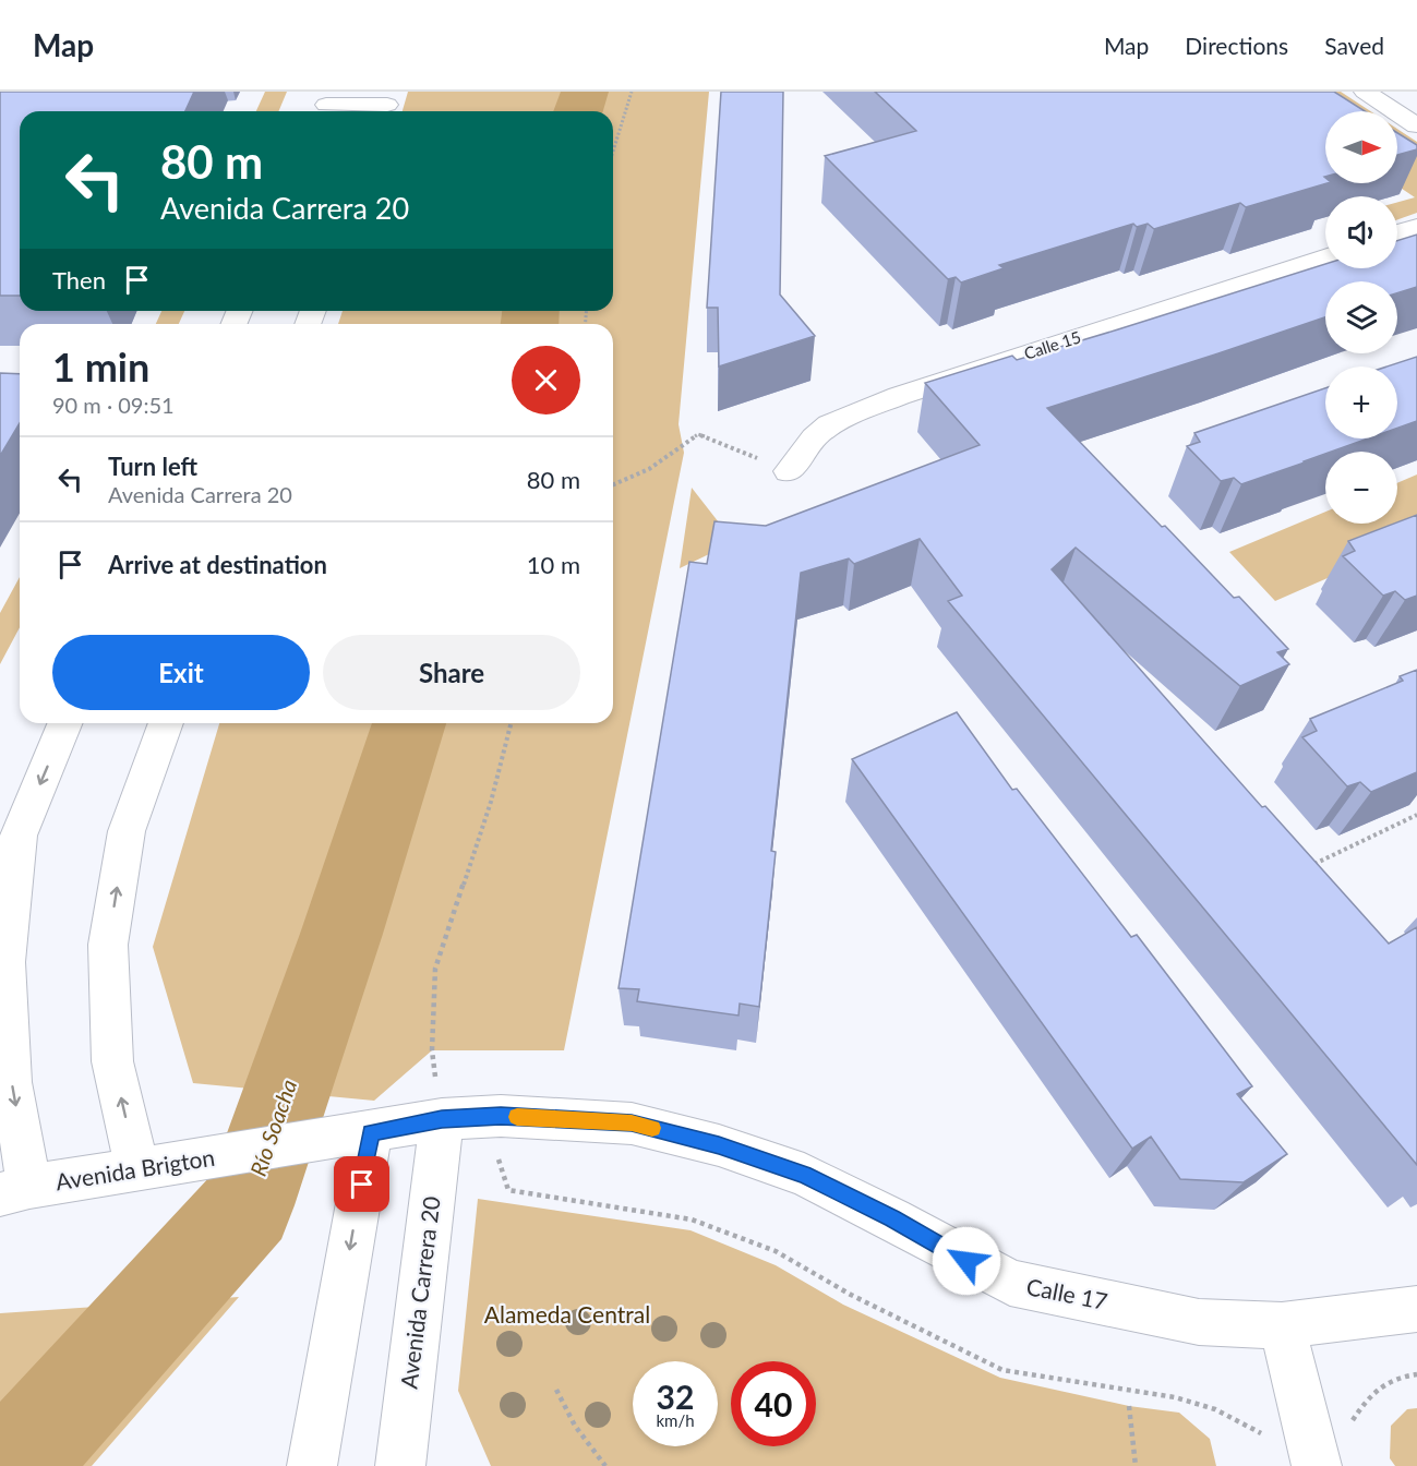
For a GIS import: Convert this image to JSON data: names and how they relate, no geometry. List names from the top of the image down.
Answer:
{
  "streets": {
    "street": [
      "Calle 15",
      "Avenida Brigton",
      "Avenida Carrera 20",
      "Calle 17"
    ]
  },
  "crossings": [
    ["Avenida Brigton", "Calle 17"],
    ["Avenida Carrera 20", "Calle 17"]
  ],
  "water": ["Río Soacha"],
  "parks": ["Alameda Central"],
  "north": "right",
  "page": {
    "header": "Map",
    "nav": ["Map", "Directions", "Saved"],
    "map_buttons": ["+", "−"],
    "turn": ["80 m", "Avenida Carrera 20"],
    "then": "Then",
    "heading": ["1 min", "90 m · 09:51"],
    "list": [
      {
        "name": "Turn left",
        "note": "Avenida Carrera 20",
        "value": "80 m"
      },
      {
        "name": "Arrive at destination",
        "value": "10 m"
      }
    ],
    "buttons": ["Exit", "Share"],
    "speed": "32 km/h",
    "limit": "40"
  }
}
